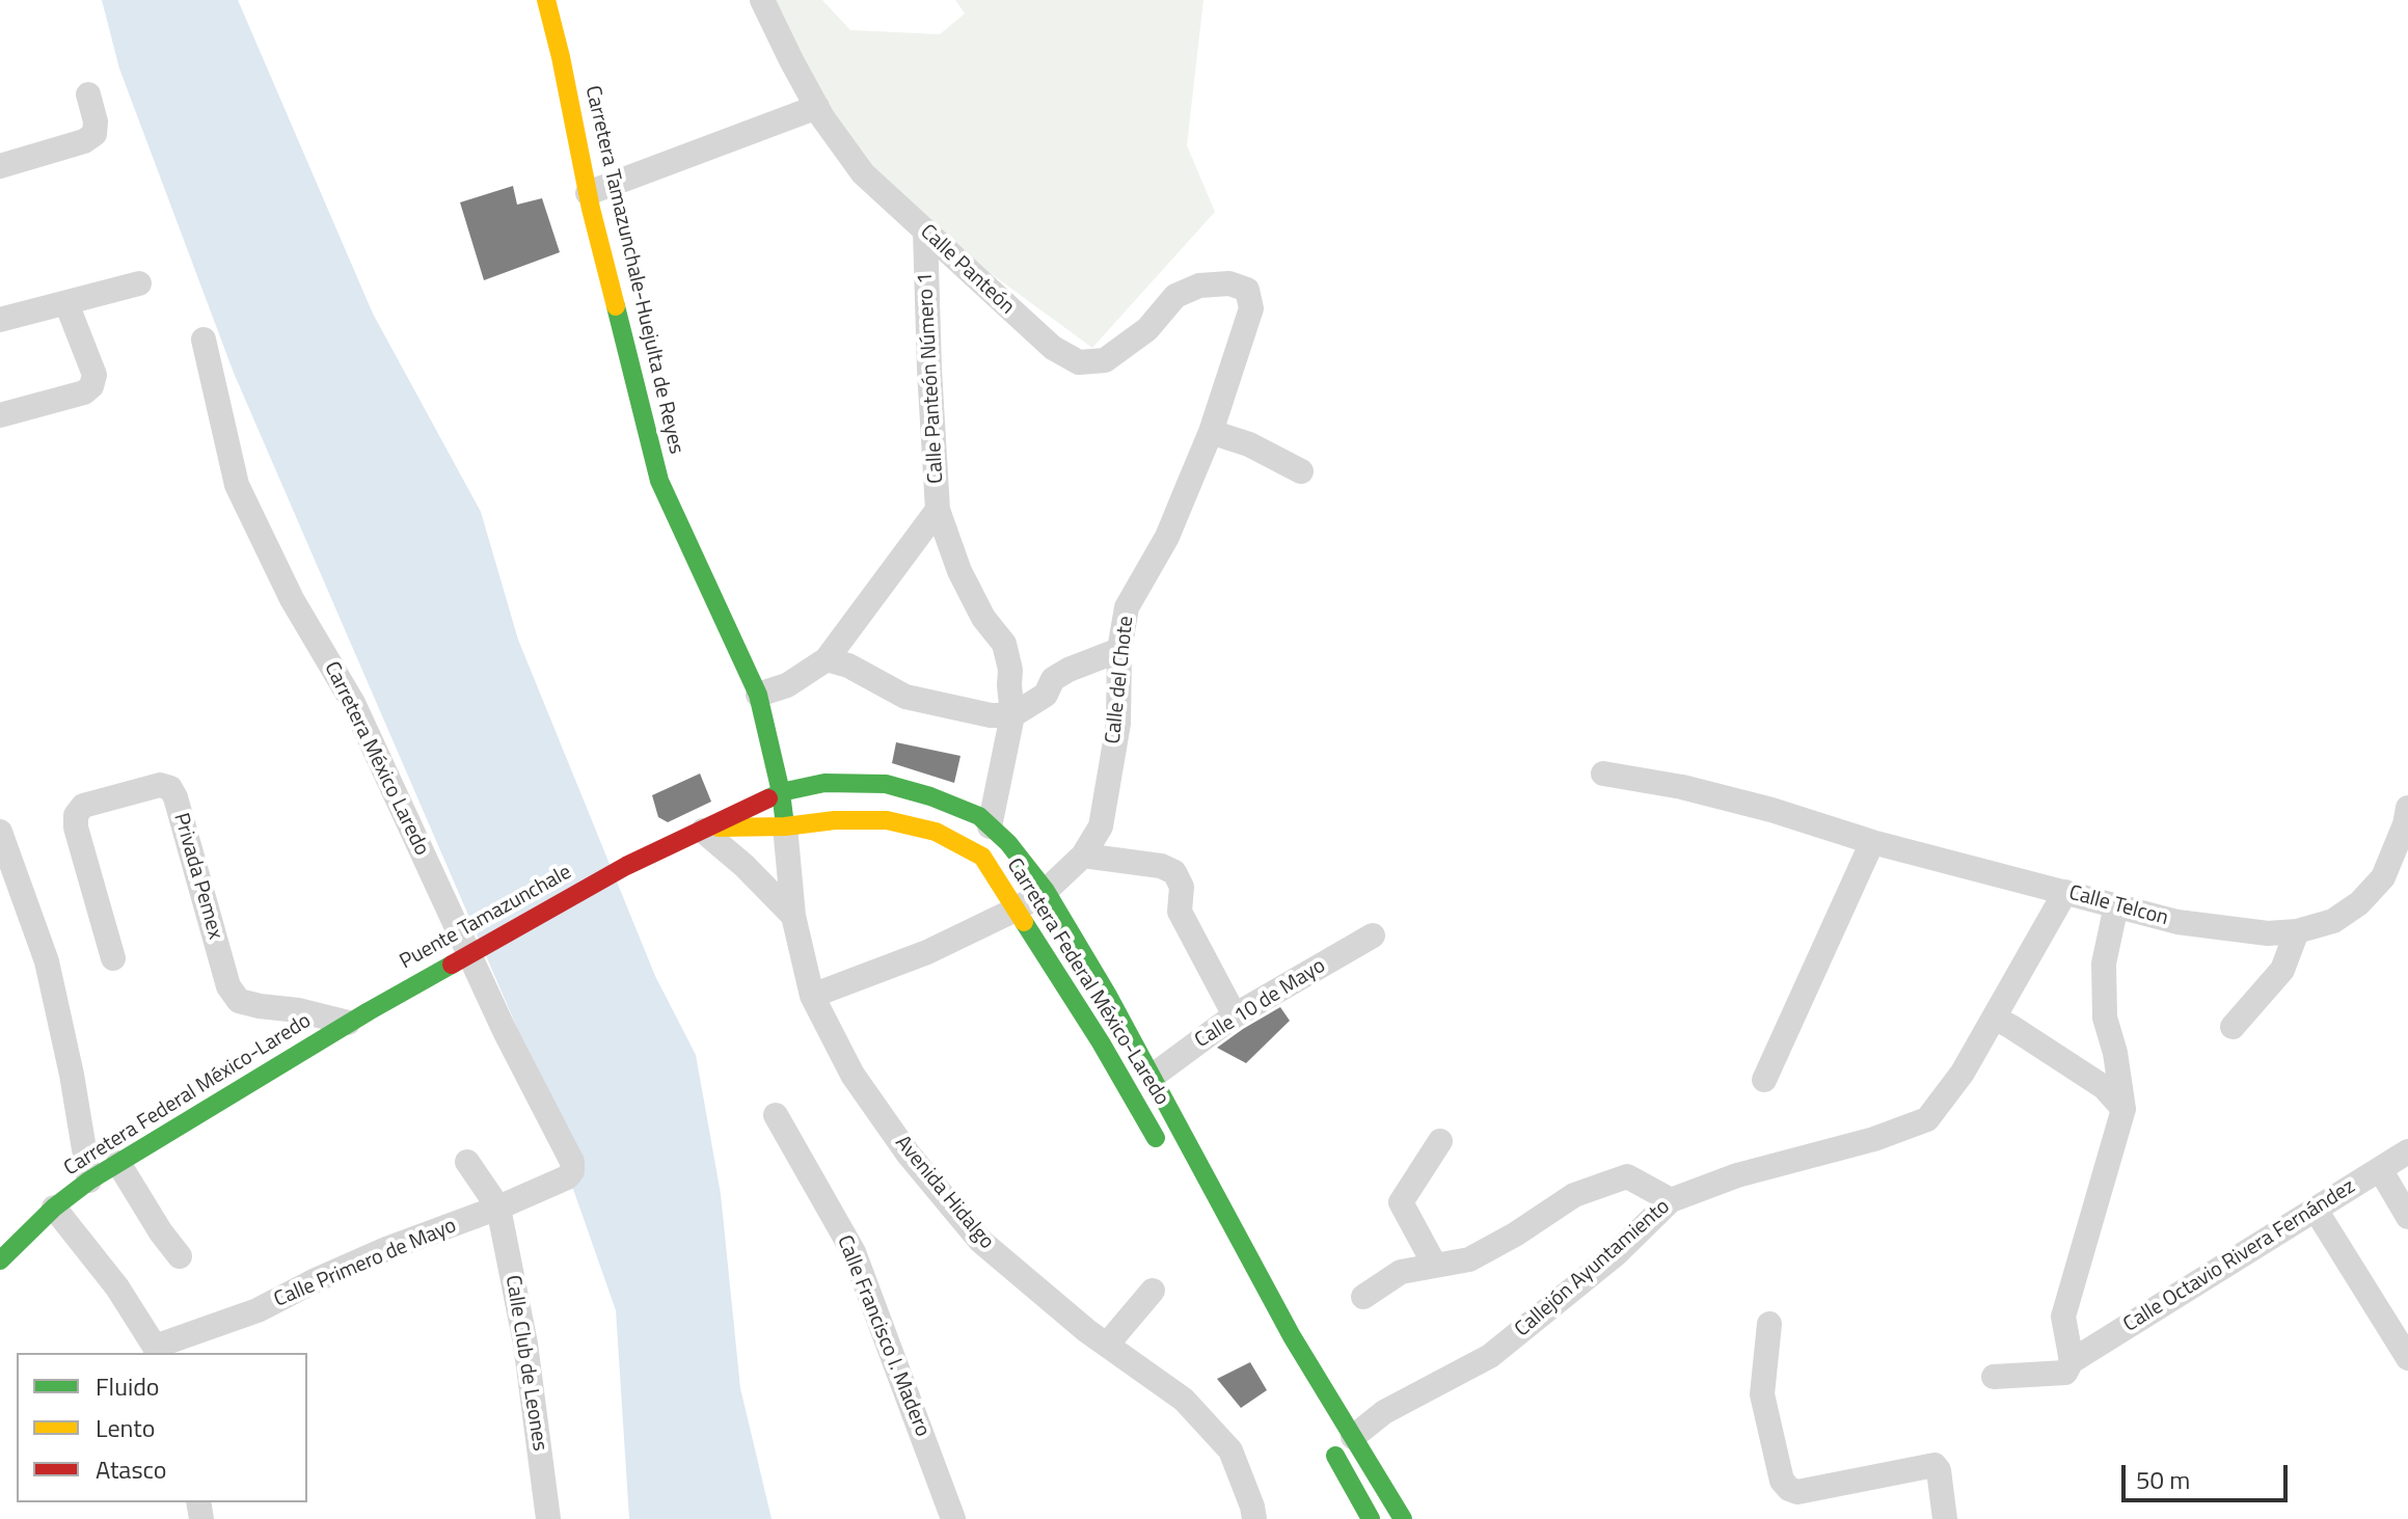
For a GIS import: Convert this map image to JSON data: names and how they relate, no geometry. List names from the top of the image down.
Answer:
{
  "streets": {
    "main road": ["Carretera Tamazunchale-Huejulta de Reyes", "Puente Tamazunchale", "Carretera Federal México-Laredo"],
    "street": [
      "Calle Panteón",
      "Calle Panteón Número 1",
      "Calle del Chote",
      "Carretera México Laredo",
      "Privada Pemex",
      "Calle Telcon",
      "Calle 10 de Mayo",
      "Avenida Hidalgo",
      "Calle Octavio Rivera Fernández",
      "Calle Primero de Mayo",
      "Callejón Ayuntamiento",
      "Calle Francisco I. Madero",
      "Calle Club de Leones"
    ]
  },
  "crossings": [
    ["Carretera Tamazunchale-Huejulta de Reyes", "Calle Panteón Número 1"],
    ["Carretera Tamazunchale-Huejulta de Reyes", "Carretera Federal México-Laredo"],
    ["Carretera Tamazunchale-Huejulta de Reyes", "Avenida Hidalgo"],
    ["Calle Panteón", "Calle Panteón Número 1"],
    ["Calle Panteón", "Calle del Chote"],
    ["Calle del Chote", "Carretera Federal México-Laredo"],
    ["Calle del Chote", "Avenida Hidalgo"],
    ["Carretera México Laredo", "Calle Primero de Mayo"],
    ["Privada Pemex", "Puente Tamazunchale"],
    ["Privada Pemex", "Carretera Federal México-Laredo"],
    ["Calle Telcon", "Callejón Ayuntamiento"],
    ["Puente Tamazunchale", "Carretera Federal México-Laredo"],
    ["Carretera Federal México-Laredo", "Calle 10 de Mayo"],
    ["Carretera Federal México-Laredo", "Avenida Hidalgo"],
    ["Carretera Federal México-Laredo", "Callejón Ayuntamiento"],
    ["Calle Primero de Mayo", "Calle Club de Leones"]
  ],
  "legend": ["Fluido", "Lento", "Atasco"],
  "scale_bar": "50 m"
}
